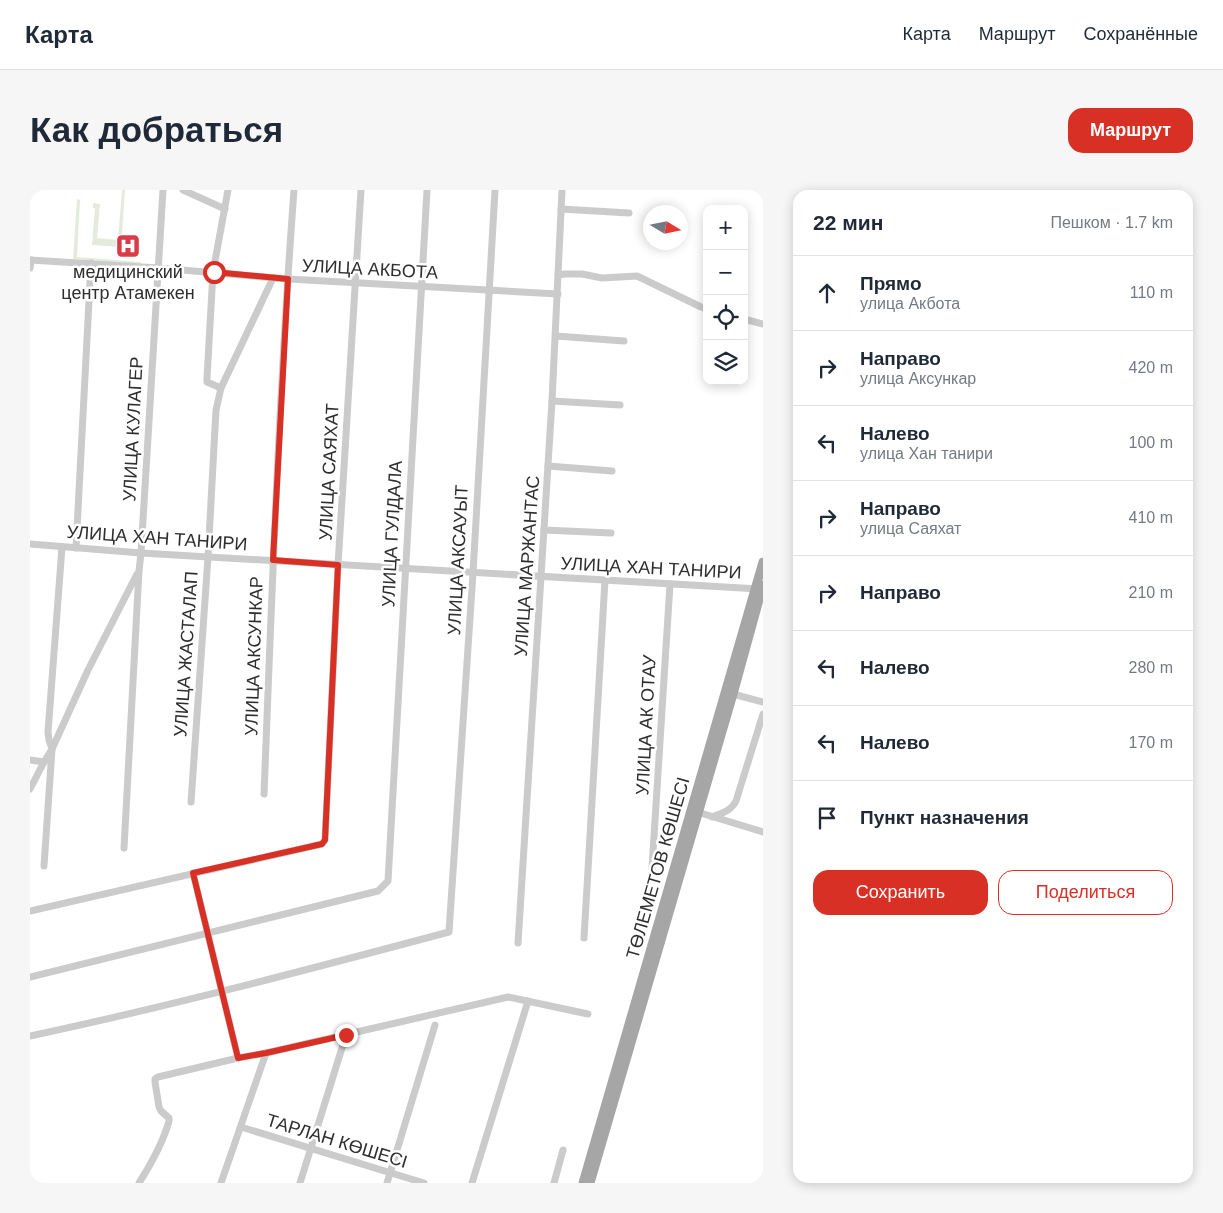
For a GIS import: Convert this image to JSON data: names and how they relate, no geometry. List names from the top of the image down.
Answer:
{
  "streets": {
    "main road": ["ТӨЛЕМЕТОВ КӨШЕСІ"],
    "street": [
      "УЛИЦА АКБОТА",
      "УЛИЦА КУЛАГЕР",
      "УЛИЦА САЯХАТ",
      "УЛИЦА ГУЛДАЛА",
      "УЛИЦА ХАН ТАНИРИ",
      "УЛИЦА АКСАУЫТ",
      "УЛИЦА МАРЖАНТАС",
      "УЛИЦА ЖАСТАЛАП",
      "УЛИЦА АКСУНКАР",
      "УЛИЦА АК ОТАУ",
      "ТАРЛАН КӨШЕСІ"
    ]
  },
  "crossings": [
    ["УЛИЦА АКБОТА", "УЛИЦА КУЛАГЕР"],
    ["УЛИЦА АКБОТА", "УЛИЦА САЯХАТ"],
    ["УЛИЦА АКБОТА", "УЛИЦА ГУЛДАЛА"],
    ["УЛИЦА АКБОТА", "УЛИЦА АКСАУЫТ"],
    ["УЛИЦА АКБОТА", "УЛИЦА МАРЖАНТАС"],
    ["УЛИЦА АКБОТА", "УЛИЦА ЖАСТАЛАП"],
    ["УЛИЦА АКБОТА", "УЛИЦА АКСУНКАР"],
    ["УЛИЦА КУЛАГЕР", "УЛИЦА ХАН ТАНИРИ"],
    ["УЛИЦА САЯХАТ", "УЛИЦА ХАН ТАНИРИ"],
    ["УЛИЦА ГУЛДАЛА", "УЛИЦА ХАН ТАНИРИ"],
    ["УЛИЦА ХАН ТАНИРИ", "УЛИЦА АКСАУЫТ"],
    ["УЛИЦА ХАН ТАНИРИ", "УЛИЦА МАРЖАНТАС"],
    ["УЛИЦА ХАН ТАНИРИ", "УЛИЦА ЖАСТАЛАП"],
    ["УЛИЦА ХАН ТАНИРИ", "УЛИЦА АКСУНКАР"],
    ["УЛИЦА ХАН ТАНИРИ", "УЛИЦА АК ОТАУ"],
    ["УЛИЦА ХАН ТАНИРИ", "ТӨЛЕМЕТОВ КӨШЕСІ"]
  ],
  "places": {
    "hospital": ["медицинский центр Атамекен"]
  },
  "north": "right",
  "page": {
    "header": "Карта",
    "nav": ["Карта", "Маршрут", "Сохранённые"],
    "buttons": [
      "Маршрут",
      ["Сохранить", "Поделиться"]
    ],
    "title": "Как добраться",
    "heading": ["22 мин", "Пешком · 1.7 km"],
    "map_buttons": ["+", "−"],
    "list": [
      ["Прямо", "улица Акбота", "110 m"],
      ["Направо", "улица Аксункар", "420 m"],
      ["Налево", "улица Хан танири", "100 m"],
      ["Направо", "улица Саяхат", "410 m"],
      ["Направо", "210 m"],
      ["Налево", "280 m"],
      ["Налево", "170 m"],
      "Пункт назначения"
    ]
  }
}
